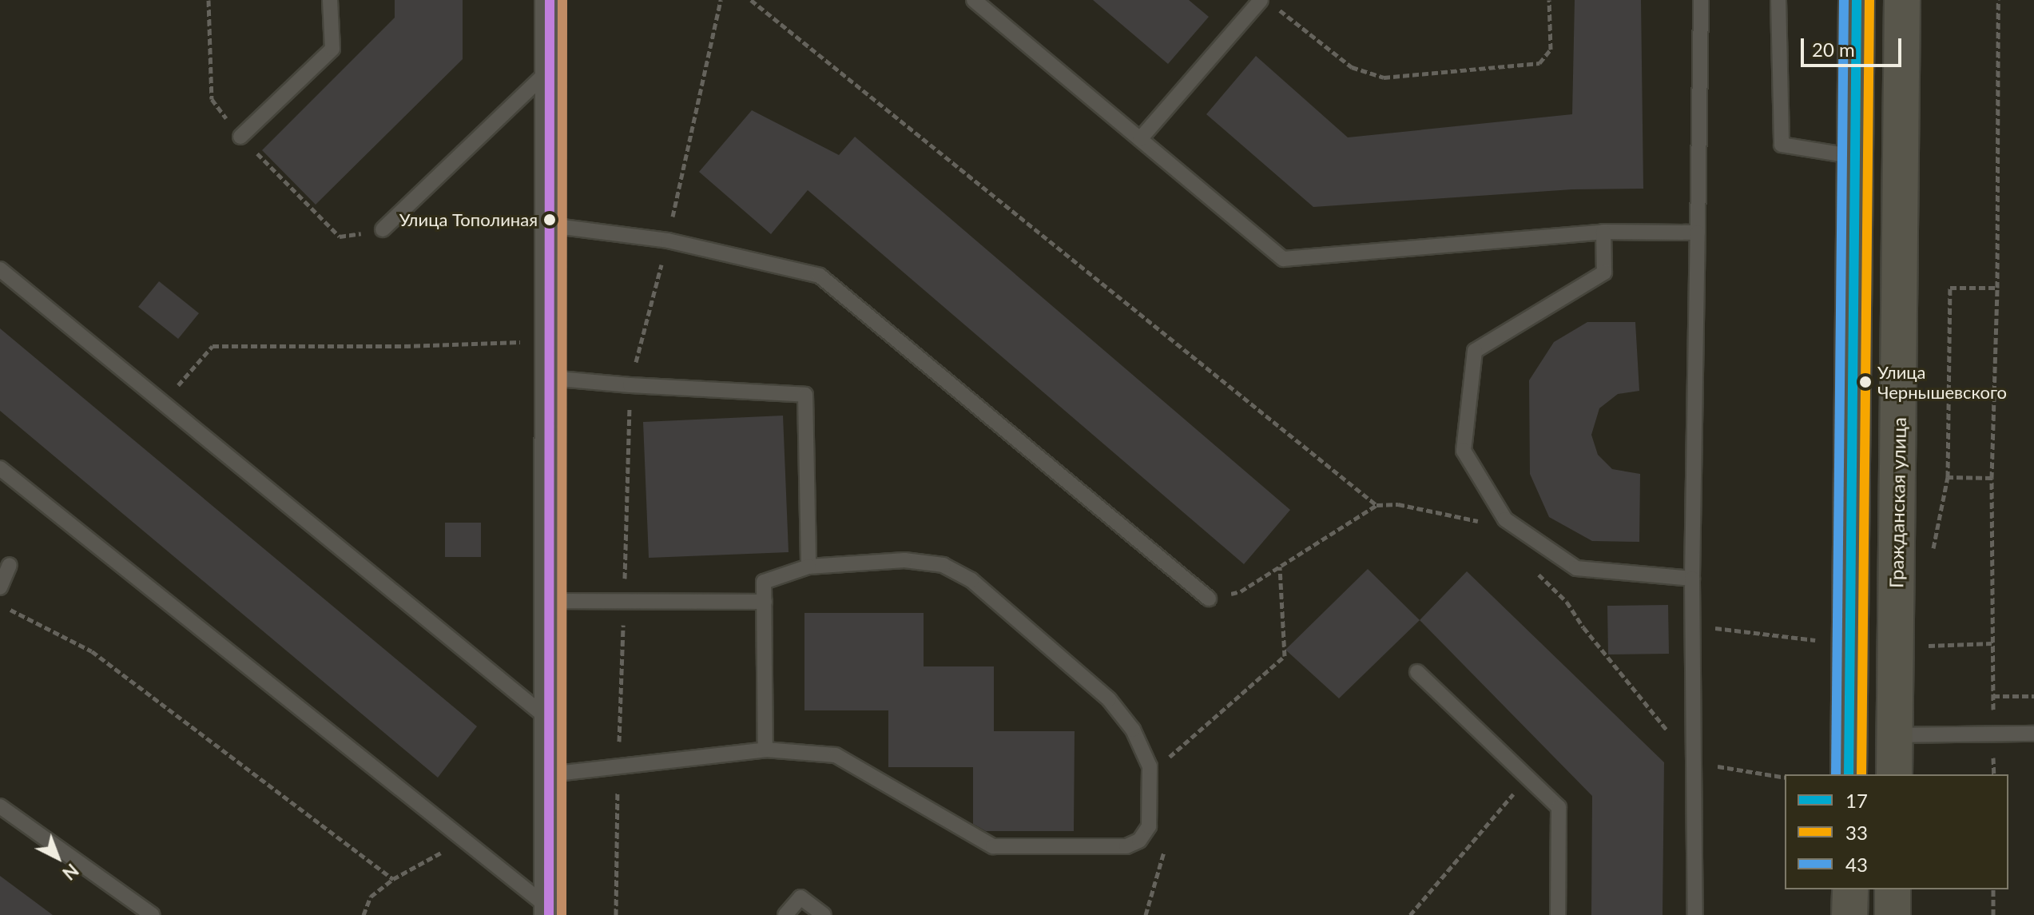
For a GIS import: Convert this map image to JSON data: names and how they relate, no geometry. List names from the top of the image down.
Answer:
{
  "streets": {
    "main road": ["Гражданская улица"]
  },
  "places": ["Улица Тополиная", "Улица Чернышевского"],
  "lines": ["transit line 17", "transit line 33", "transit line 43"],
  "legend": ["17", "33", "43"],
  "scale_bar": "20 m",
  "north": "bottom right"
}
